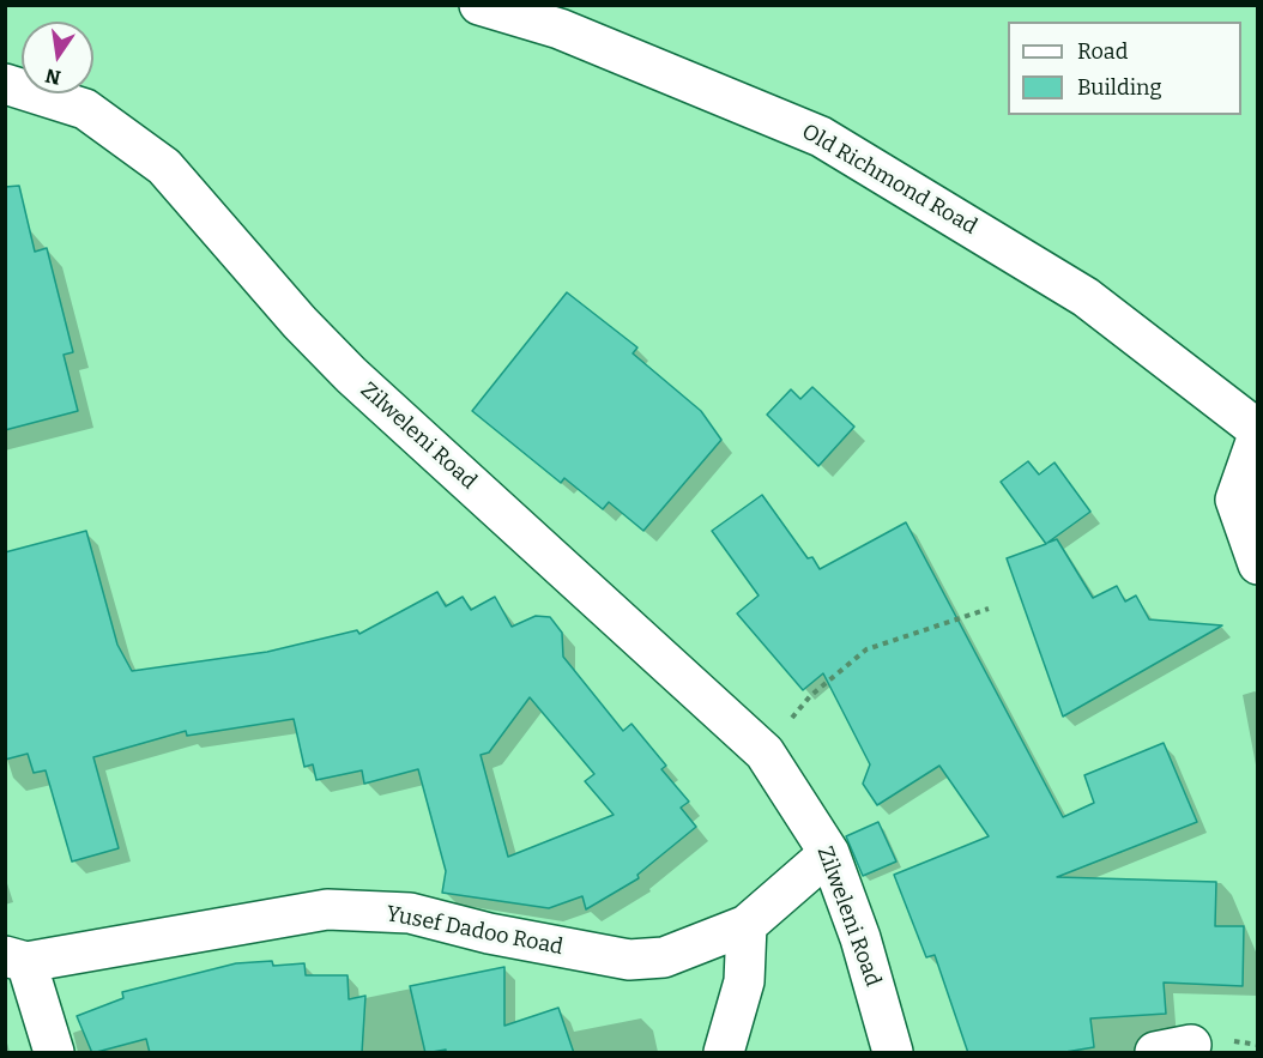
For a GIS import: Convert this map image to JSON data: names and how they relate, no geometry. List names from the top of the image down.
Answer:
{
  "streets": {
    "street": ["Old Richmond Road", "Zilweleni Road", "Yusef Dadoo Road"]
  },
  "crossings": [
    ["Zilweleni Road", "Yusef Dadoo Road"]
  ],
  "legend": ["Road", "Building"],
  "north": "bottom"
}
